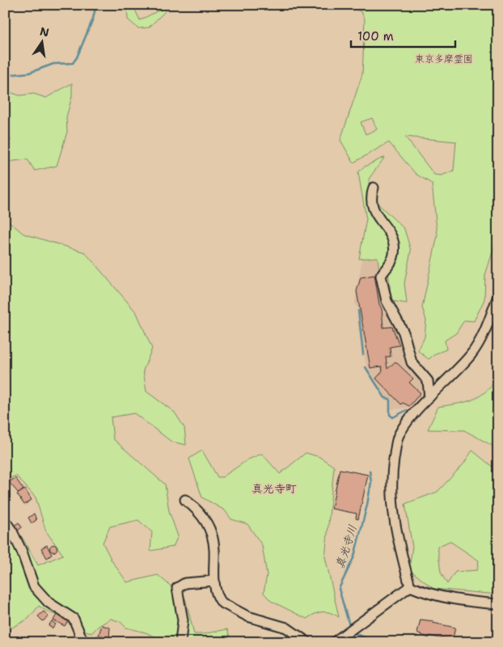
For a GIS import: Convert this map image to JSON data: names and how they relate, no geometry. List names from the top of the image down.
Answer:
{
  "districts": ["真光寺町"],
  "water": ["真光寺川"],
  "parks": ["東京多摩霊園"],
  "scale_bar": "100 m",
  "north": "top"
}
